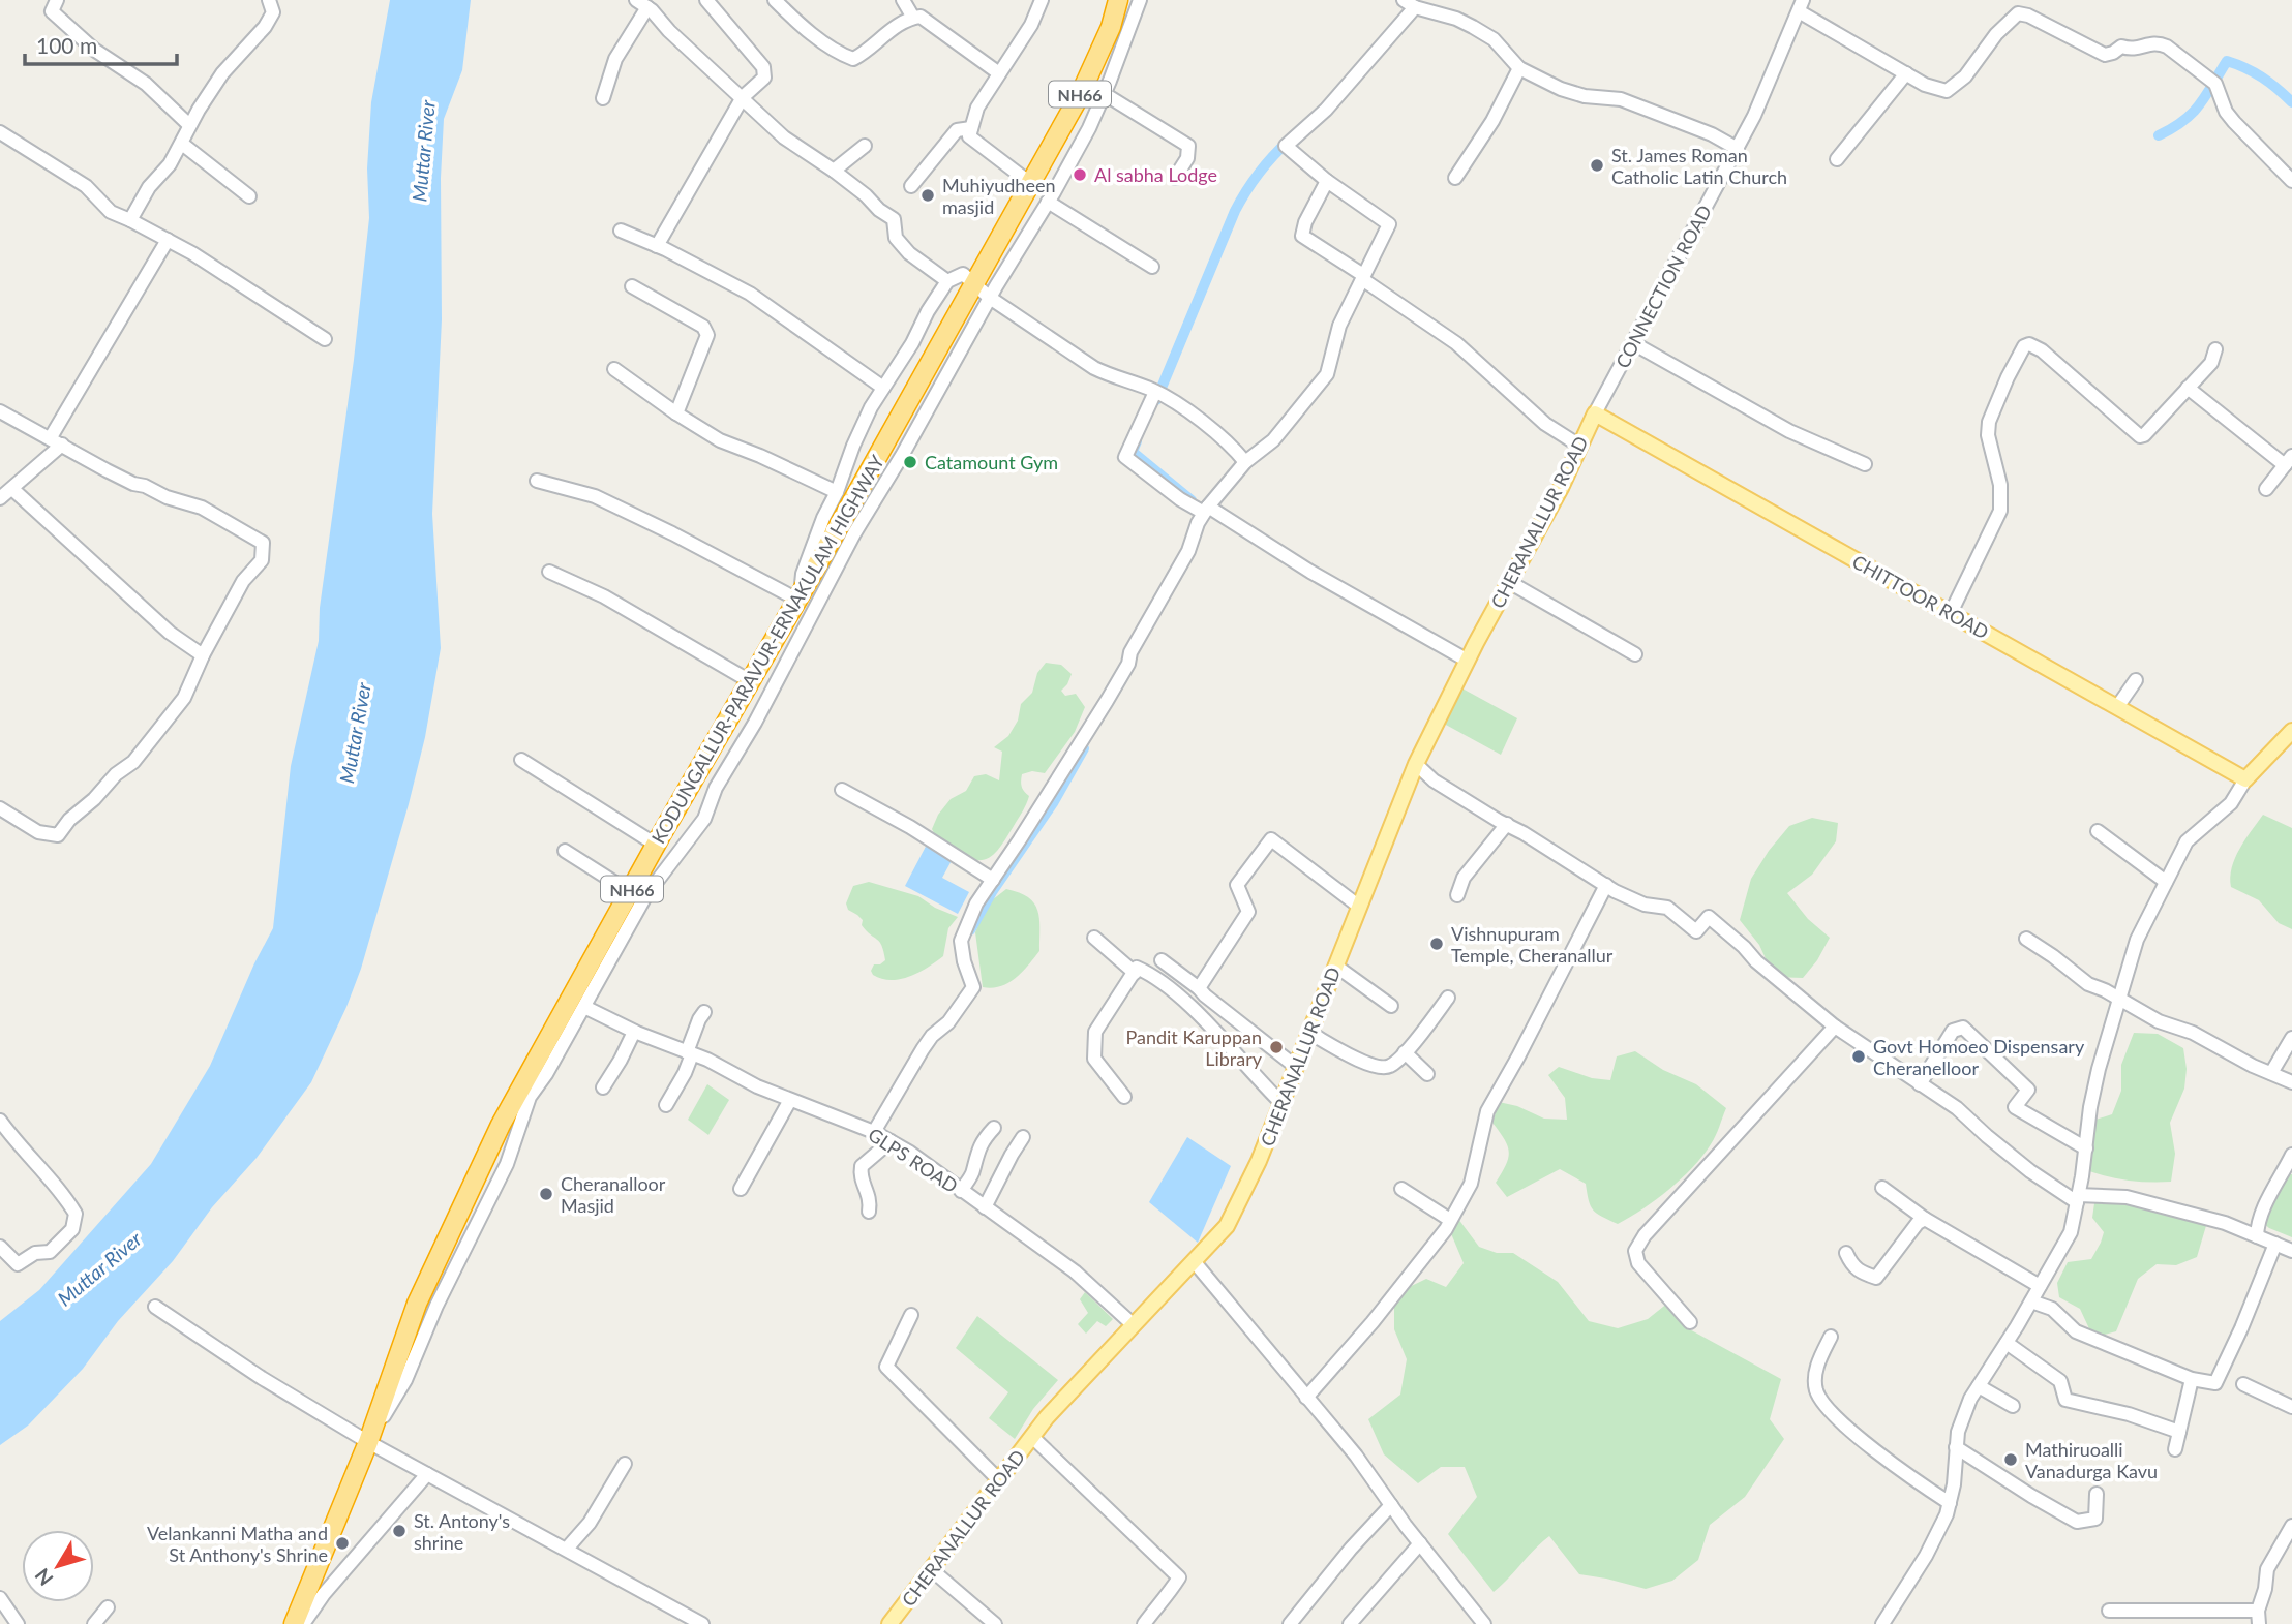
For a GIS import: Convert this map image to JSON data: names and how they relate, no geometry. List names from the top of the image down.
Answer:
{
  "streets": {
    "highway": ["NH66", "KODUNGALLUR-PARAVUR-ERNAKULAM HIGHWAY"],
    "main road": ["CHERANALLUR ROAD", "CHITTOOR ROAD"],
    "street": ["CONNECTION ROAD", "GLPS ROAD"]
  },
  "crossings": [
    ["CONNECTION ROAD", "CHERANALLUR ROAD"],
    ["CONNECTION ROAD", "CHITTOOR ROAD"],
    ["CHERANALLUR ROAD", "CHITTOOR ROAD"],
    ["CHERANALLUR ROAD", "GLPS ROAD"]
  ],
  "water": ["Muttar River"],
  "places": [
    "St. James Roman Catholic Latin Church",
    "Al sabha Lodge",
    "Muhiyudheen masjid",
    "Catamount Gym",
    "Vishnupuram Temple, Cheranallur",
    "Pandit Karuppan Library",
    "Govt Homoeo Dispensary Cheranelloor",
    "Cheranalloor Masjid",
    "Mathiruoalli Vanadurga Kavu",
    "St. Antony's shrine",
    "Velankanni Matha and St Anthony's Shrine"
  ],
  "scale_bar": "100 m",
  "north": "bottom left"
}
